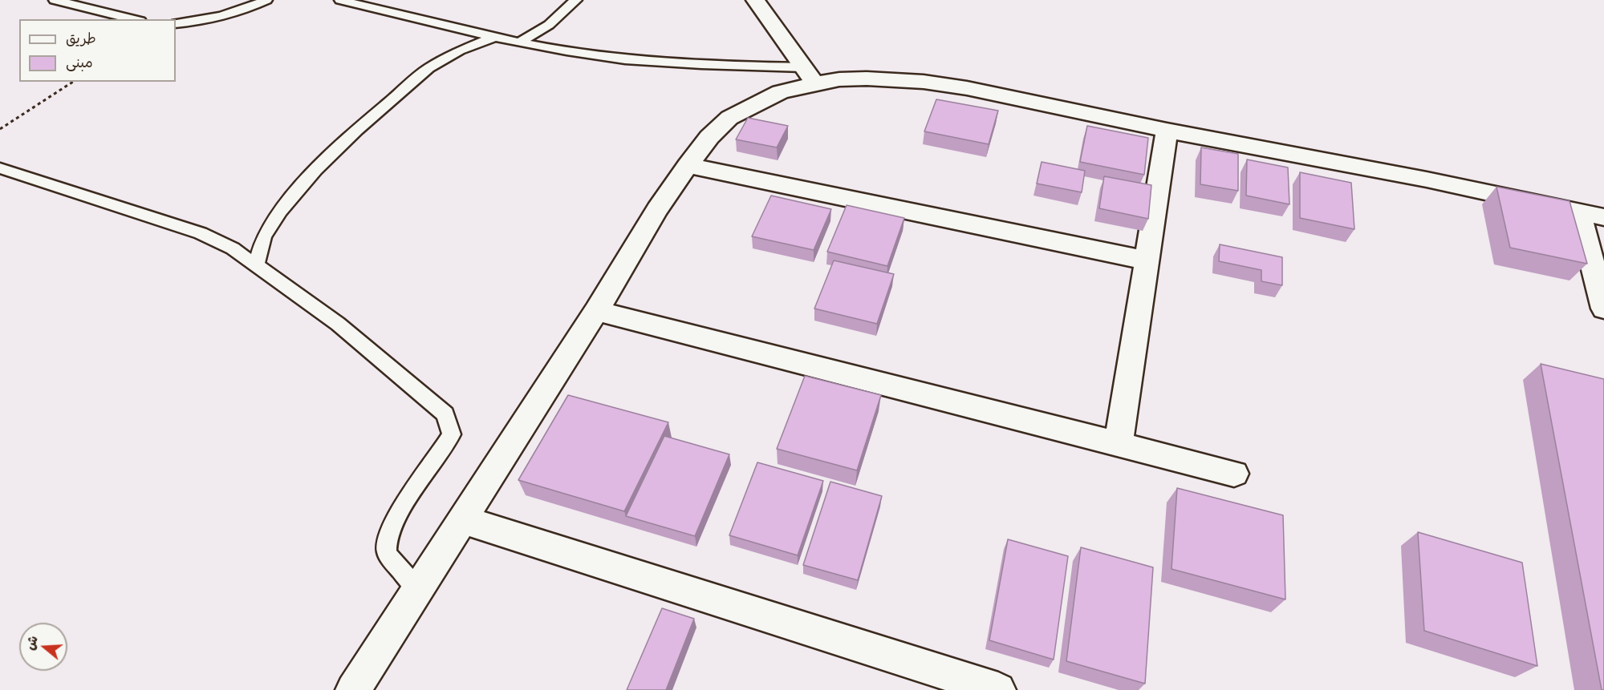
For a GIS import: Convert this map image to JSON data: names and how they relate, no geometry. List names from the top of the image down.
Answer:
{
  "legend": ["طريق", "مبنى"],
  "north": "left"
}
